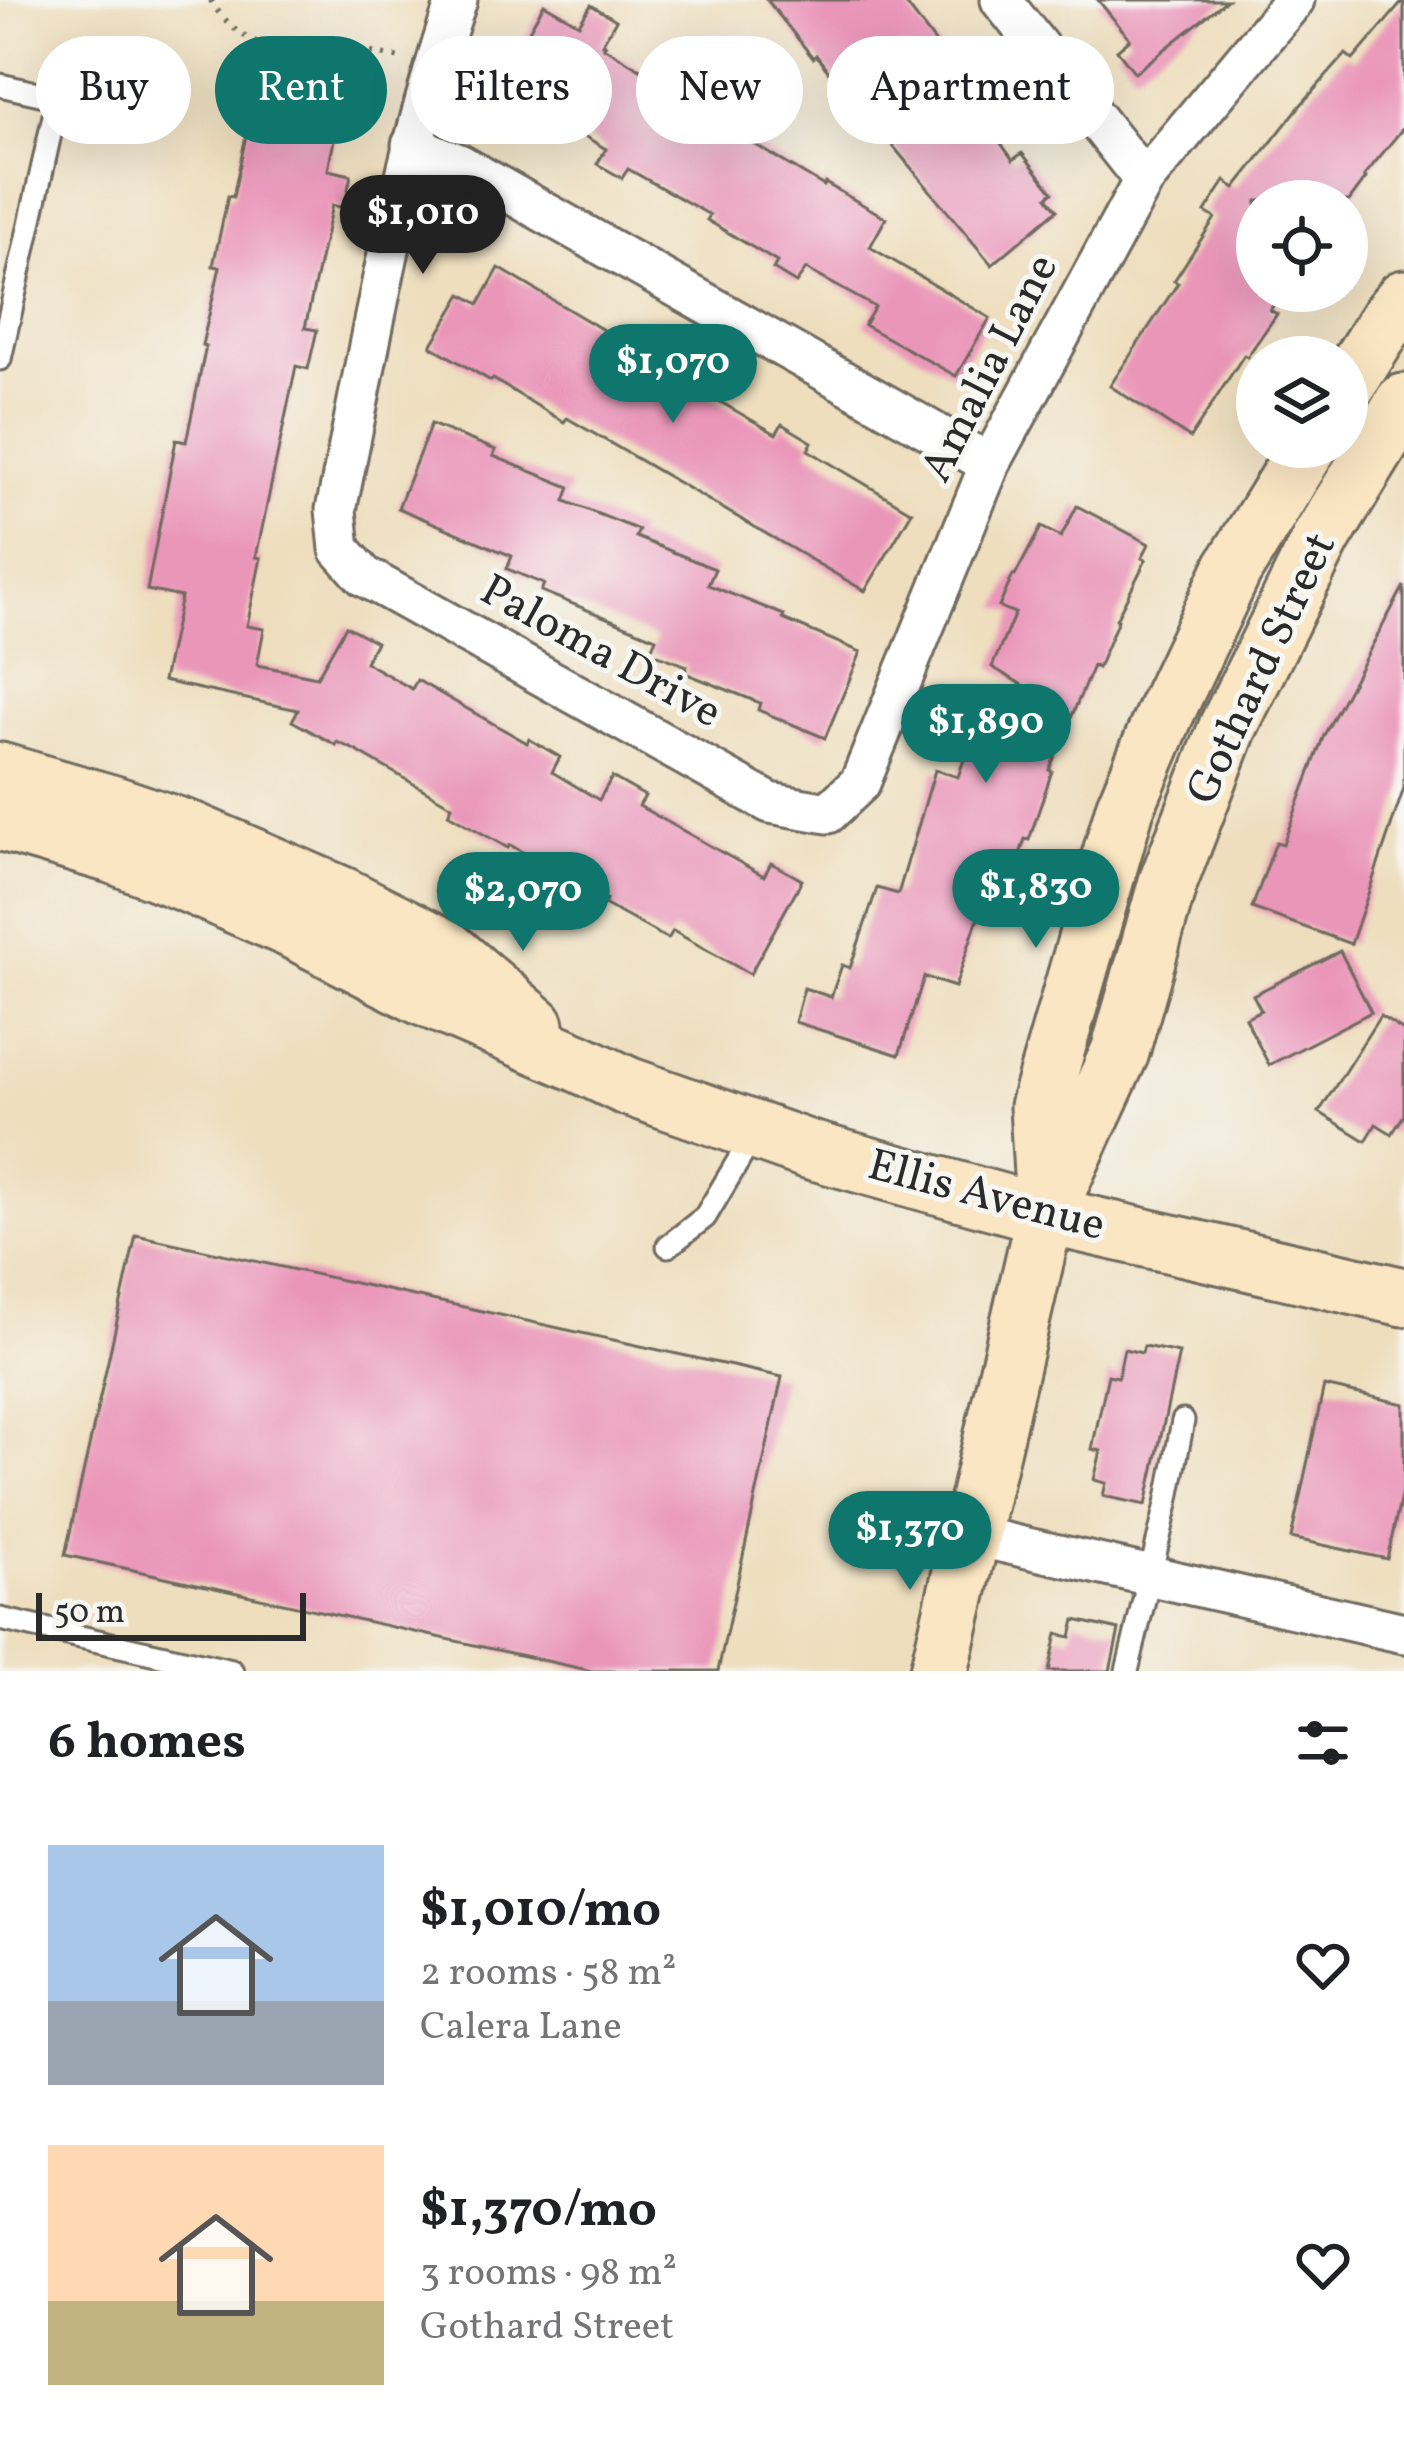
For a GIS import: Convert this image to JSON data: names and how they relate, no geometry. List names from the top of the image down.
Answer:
{
  "streets": {
    "street": [
      "Amalia Lane",
      "Paloma Drive",
      "Gothard Street",
      "Ellis Avenue"
    ]
  },
  "crossings": [
    ["Amalia Lane", "Paloma Drive"],
    ["Gothard Street", "Ellis Avenue"]
  ],
  "scale_bar": "50 m",
  "page": {
    "chip": [
      "Buy",
      "Rent",
      "Filters",
      "New",
      "Apartment"
    ],
    "price": [
      "$1,010",
      "$1,070",
      "$1,890",
      "$1,830",
      "$2,070",
      "$1,370"
    ],
    "scale": "50 m",
    "heading": "6 homes",
    "list": [
      {
        "name": "$1,010/mo",
        "note": "2 rooms · 58 m² · Calera Lane"
      },
      {
        "name": "$1,370/mo",
        "note": "3 rooms · 98 m² · Gothard Street"
      }
    ]
  }
}
